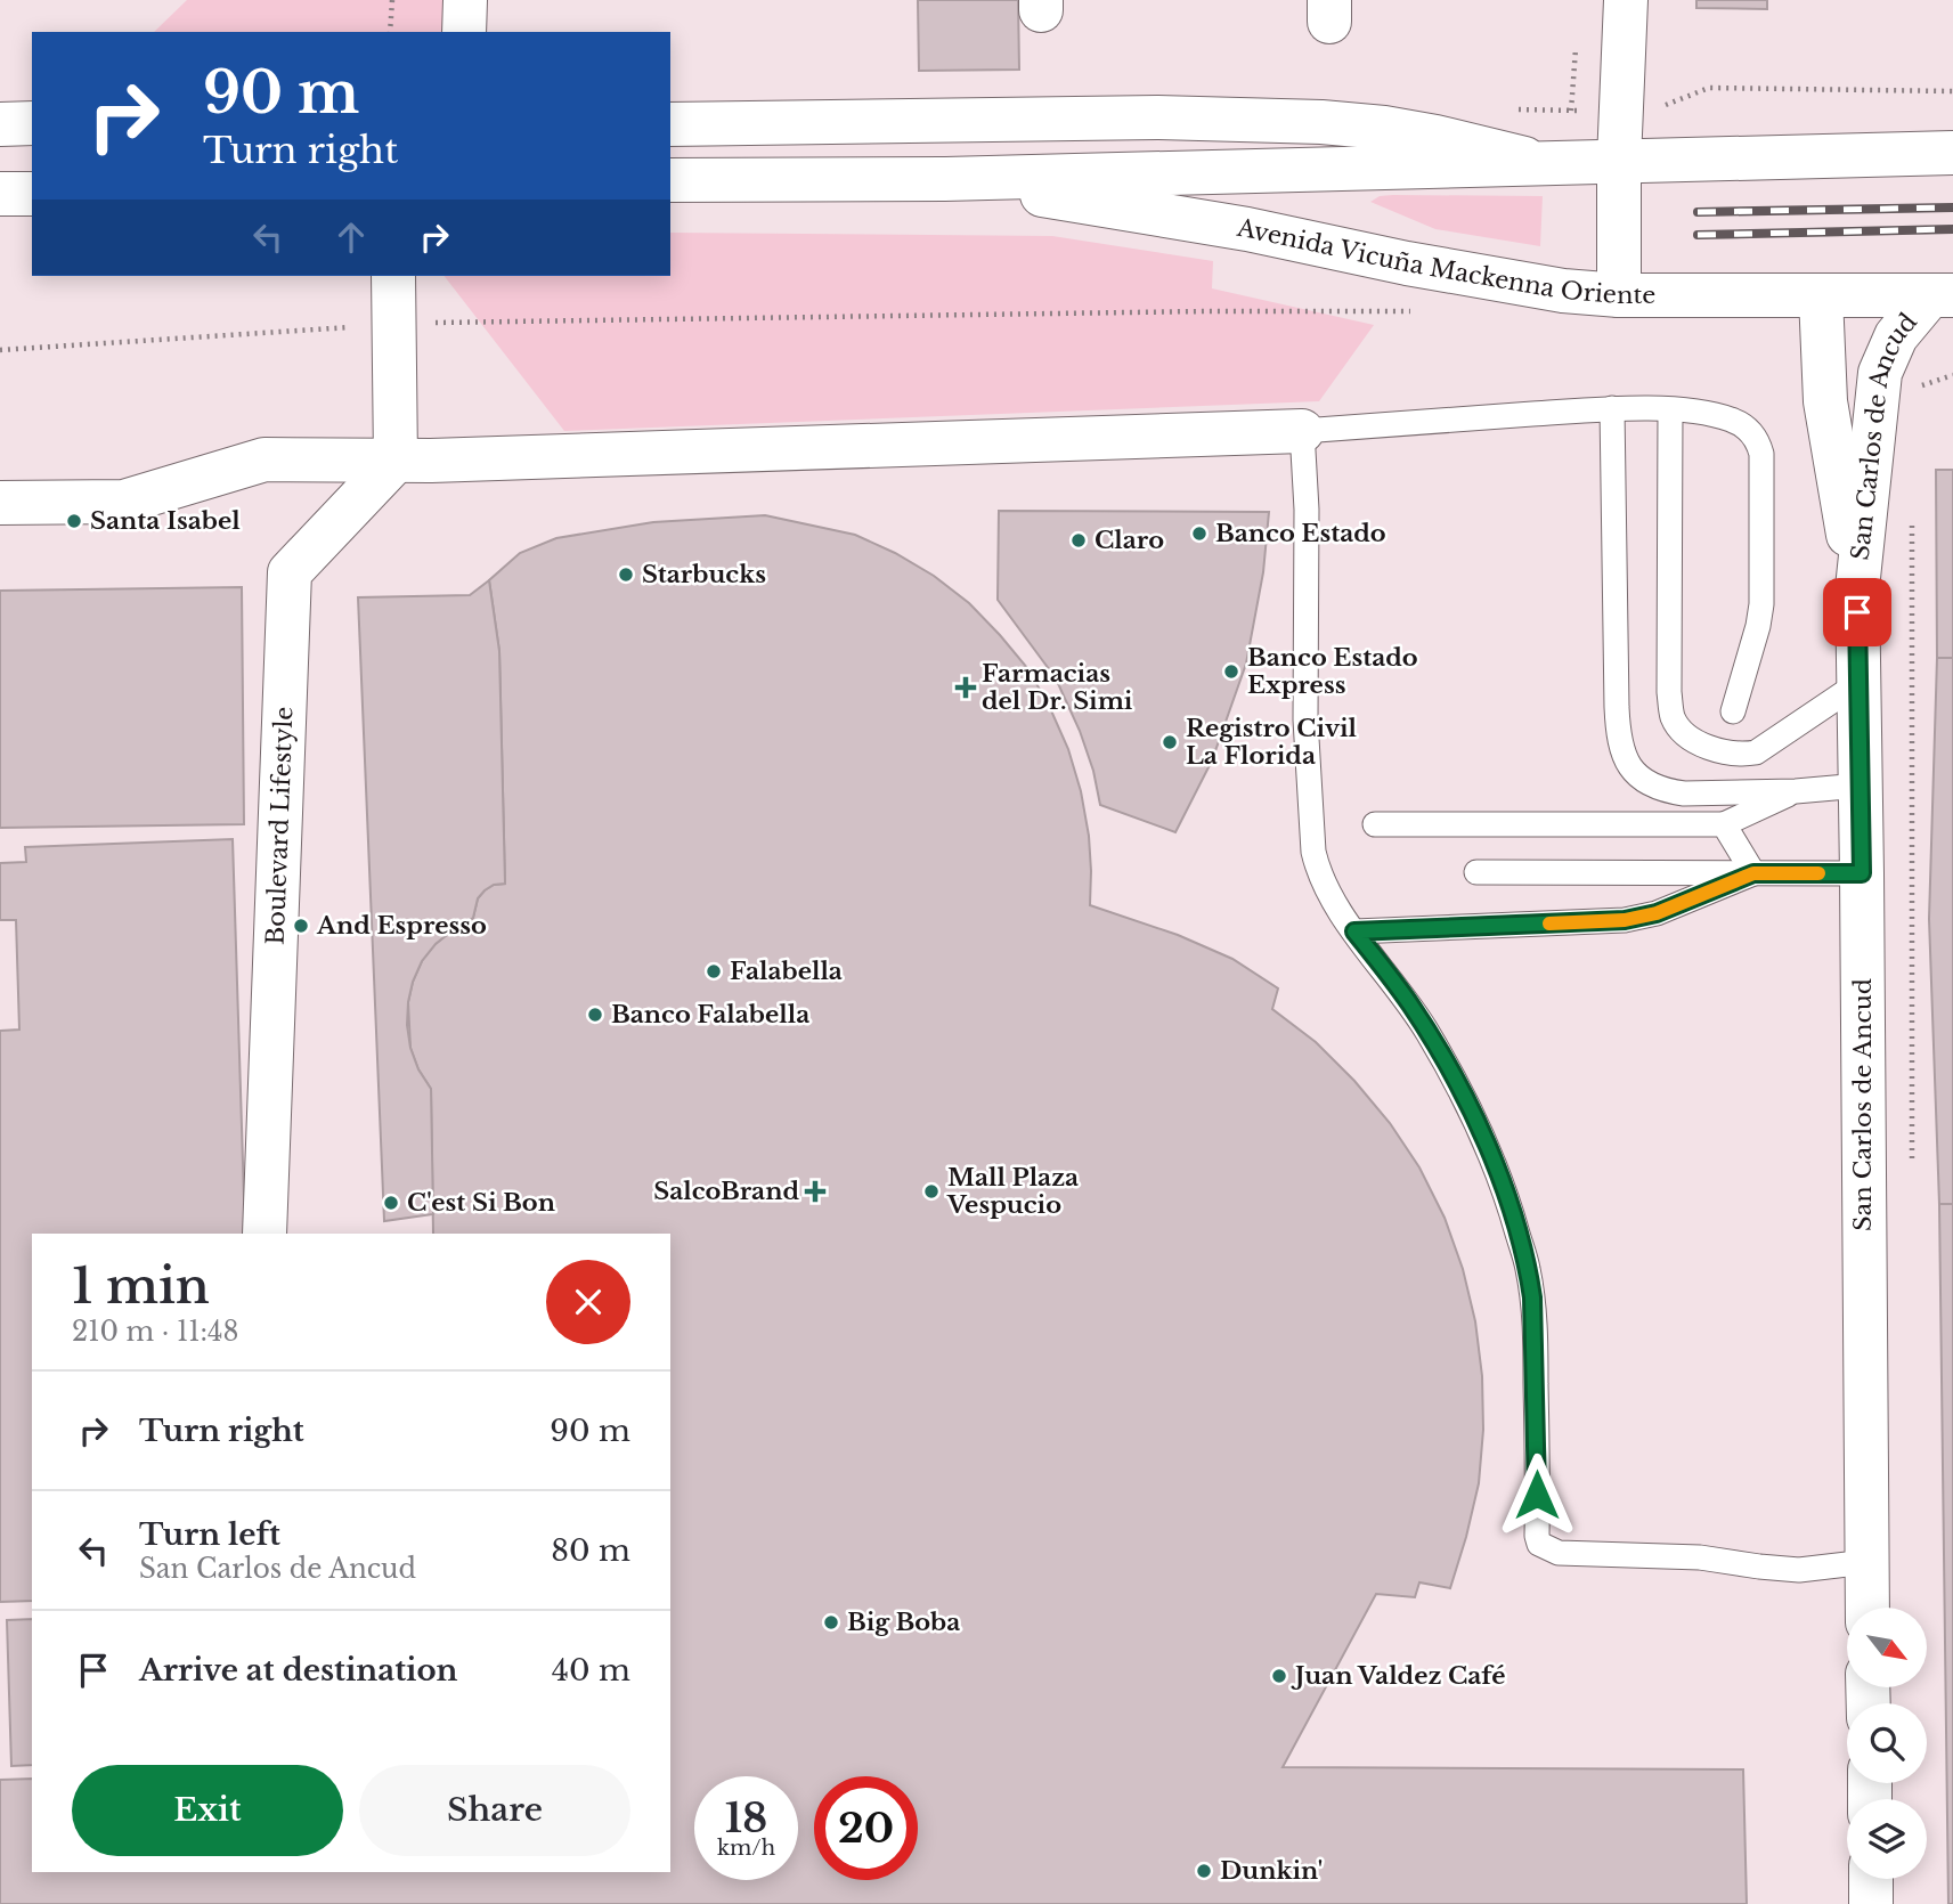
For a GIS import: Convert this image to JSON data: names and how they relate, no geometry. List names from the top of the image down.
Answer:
{
  "streets": {
    "street": ["Avenida Vicuña Mackenna Oriente", "San Carlos de Ancud", "Boulevard Lifestyle"]
  },
  "crossings": [
    ["Avenida Vicuña Mackenna Oriente", "San Carlos de Ancud"]
  ],
  "places": {
    "other": [
      "Santa Isabel",
      "Banco Estado",
      "Claro",
      "Starbucks",
      "Banco Estado Express",
      "Registro Civil La Florida",
      "And Espresso",
      "Falabella",
      "Banco Falabella",
      "Mall Plaza Vespucio",
      "C'est Si Bon",
      "Big Boba",
      "Juan Valdez Café",
      "Dunkin'"
    ],
    "health": ["Farmacias del Dr. Simi", "SalcoBrand"]
  },
  "north": "bottom right",
  "page": {
    "turn": ["90 m", "Turn right"],
    "heading": ["1 min", "210 m · 11:48"],
    "list": [
      {
        "name": "Turn right",
        "value": "90 m"
      },
      {
        "name": "Turn left",
        "note": "San Carlos de Ancud",
        "value": "80 m"
      },
      {
        "name": "Arrive at destination",
        "value": "40 m"
      }
    ],
    "buttons": ["Exit", "Share"],
    "speed": "18 km/h",
    "limit": "20"
  }
}
